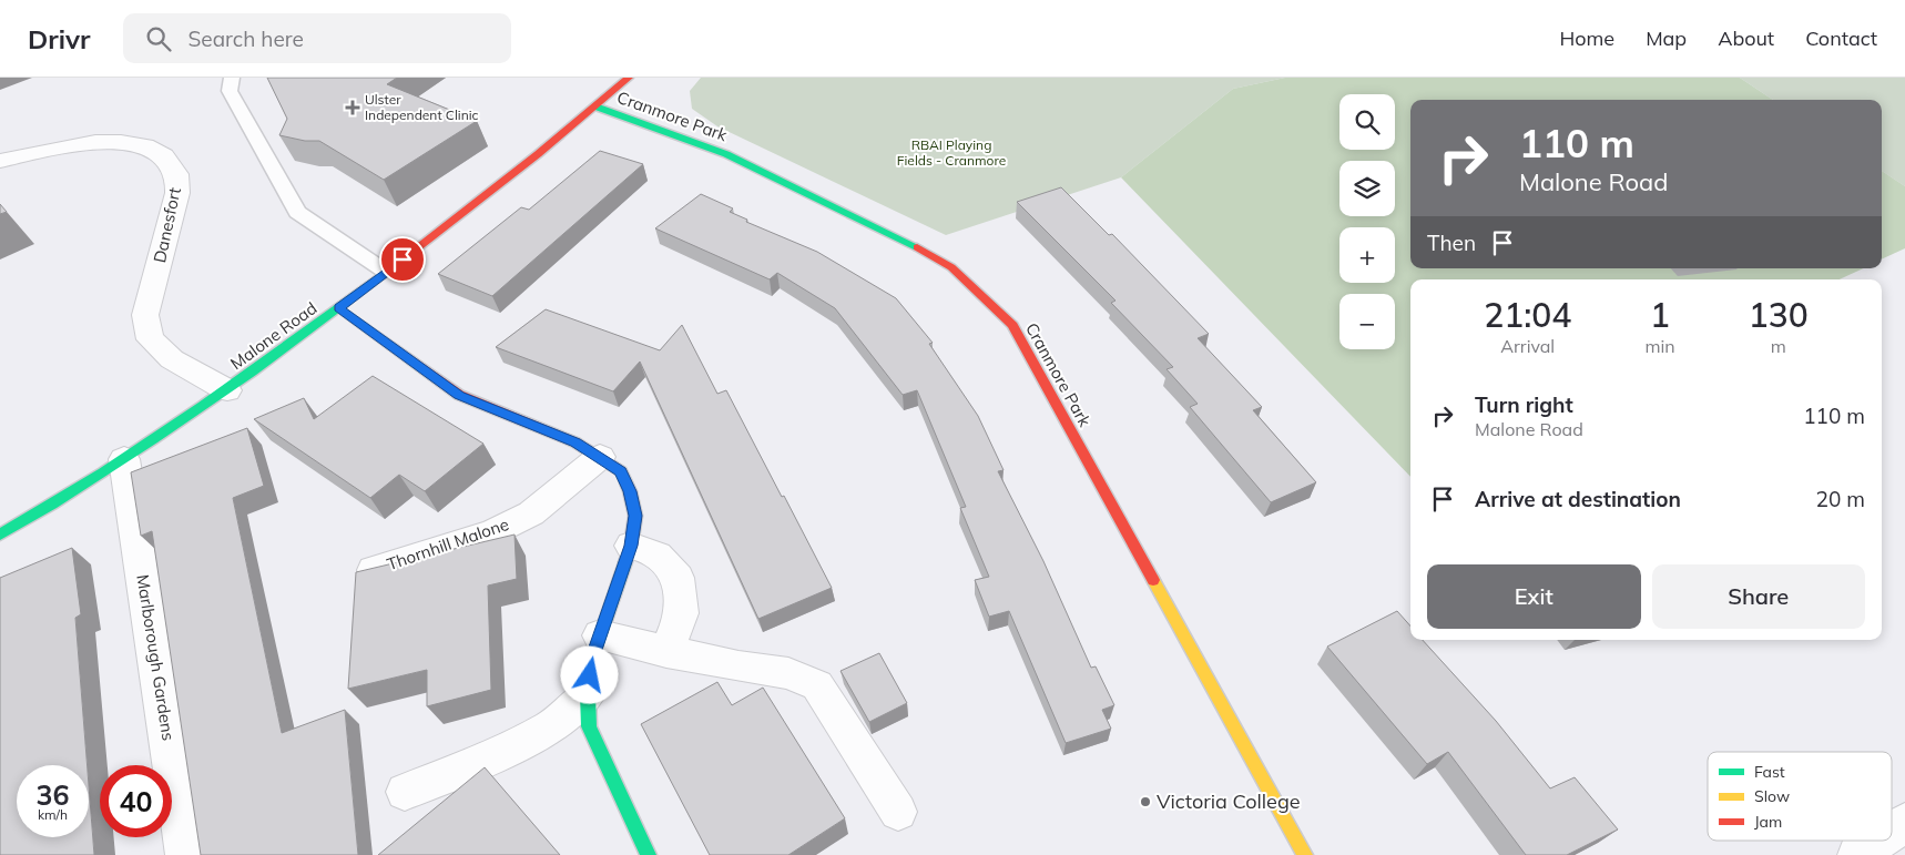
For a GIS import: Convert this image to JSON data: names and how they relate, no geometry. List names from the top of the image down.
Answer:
{
  "streets": {
    "street": [
      "Cranmore Park",
      "Danesfort",
      "Malone Road",
      "Thornhill Malone",
      "Marlborough Gardens"
    ]
  },
  "crossings": [
    ["Cranmore Park", "Malone Road"],
    ["Danesfort", "Malone Road"],
    ["Malone Road", "Marlborough Gardens"]
  ],
  "parks": ["RBAI Playing Fields - Cranmore"],
  "places": {
    "health": ["Ulster Independent Clinic"],
    "other": ["Victoria College"]
  },
  "legend": ["Fast", "Slow", "Jam"],
  "page": {
    "header": "Drivr",
    "search": "Search here",
    "nav": [
      "Home",
      "Map",
      "About",
      "Contact"
    ],
    "map_buttons": ["+", "−"],
    "turn": ["110 m", "Malone Road"],
    "then": "Then",
    "eta": [
      "21:04",
      "Arrival",
      "1",
      "min",
      "130",
      "m"
    ],
    "list": [
      {
        "name": "Turn right",
        "note": "Malone Road",
        "value": "110 m"
      },
      {
        "name": "Arrive at destination",
        "value": "20 m"
      }
    ],
    "buttons": ["Exit", "Share"],
    "speed": "36 km/h",
    "limit": "40"
  }
}
